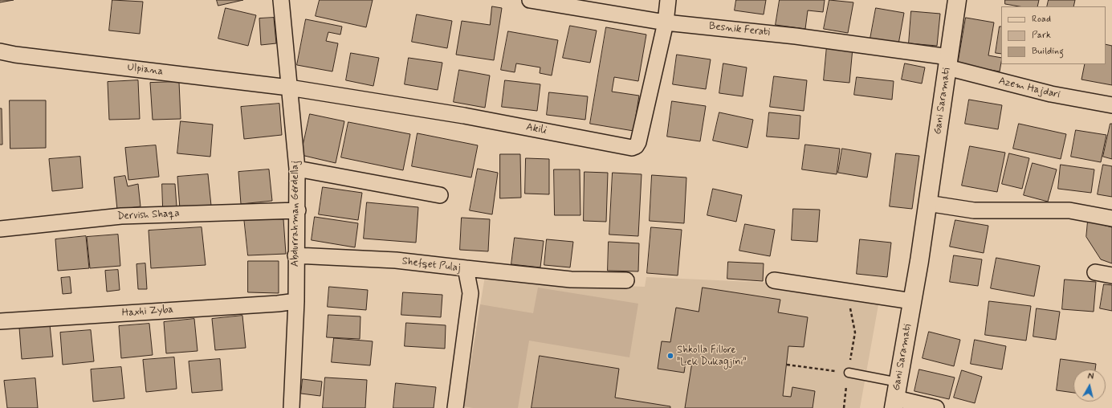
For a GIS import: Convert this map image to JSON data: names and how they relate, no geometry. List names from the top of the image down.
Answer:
{
  "streets": {
    "street": [
      "Besnik Ferati",
      "Ulpiana",
      "Azem Hajdari",
      "Gani Saramati",
      "Akili",
      "Abdurrahman Gërdellaj",
      "Dervish Shaqa",
      "Shefqet Pulaj",
      "Haxhi Zyba"
    ]
  },
  "crossings": [
    ["Besnik Ferati", "Azem Hajdari"],
    ["Besnik Ferati", "Gani Saramati"],
    ["Besnik Ferati", "Akili"],
    ["Ulpiana", "Akili"],
    ["Ulpiana", "Abdurrahman Gërdellaj"],
    ["Azem Hajdari", "Gani Saramati"],
    ["Akili", "Abdurrahman Gërdellaj"],
    ["Abdurrahman Gërdellaj", "Dervish Shaqa"],
    ["Abdurrahman Gërdellaj", "Shefqet Pulaj"],
    ["Abdurrahman Gërdellaj", "Haxhi Zyba"]
  ],
  "places": ["Shkolla Fillore \"Lek Dukagjini\""],
  "legend": ["Road", "Park", "Building"],
  "north": "top"
}
